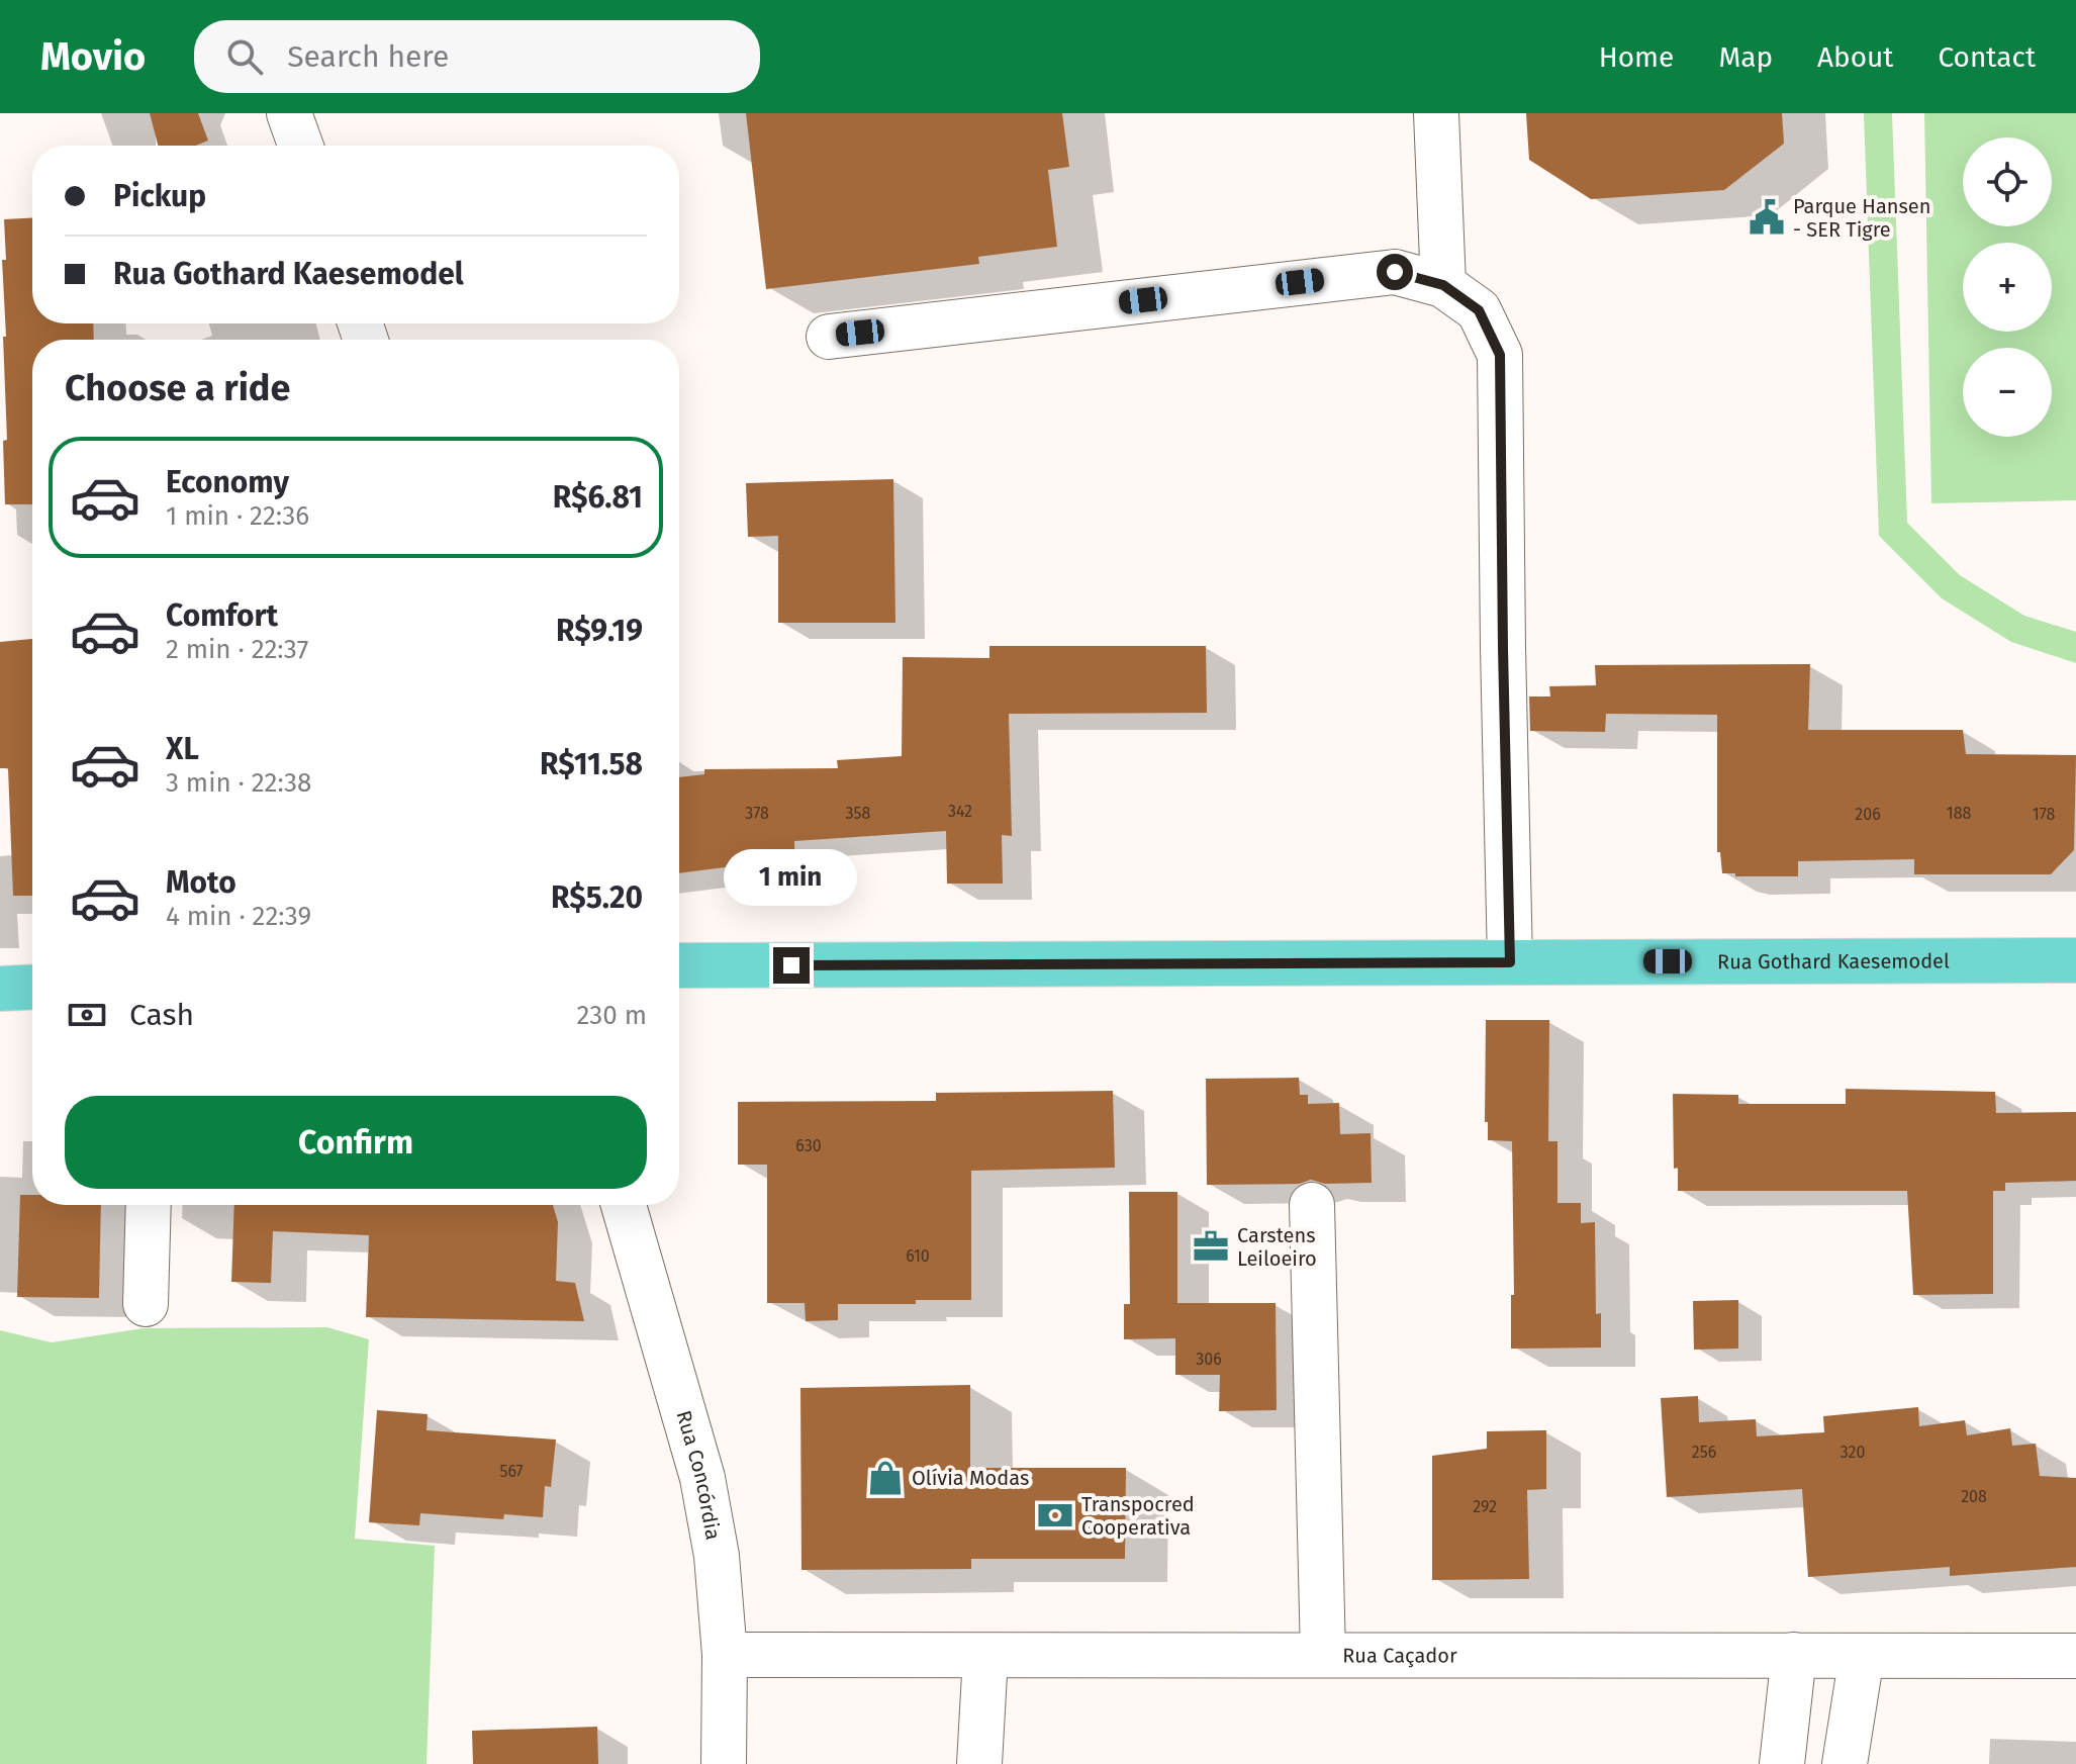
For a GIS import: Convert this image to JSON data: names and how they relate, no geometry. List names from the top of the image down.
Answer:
{
  "streets": {
    "main road": ["Rua Gothard Kaesemodel"],
    "street": ["Rua Concórdia", "Rua Caçador"]
  },
  "crossings": [
    ["Rua Concórdia", "Rua Caçador"]
  ],
  "places": {
    "public building": ["Parque Hansen - SER Tigre"],
    "office": ["Carstens Leiloeiro"],
    "shop": ["Olívia Modas"],
    "bank": ["Transpocred Cooperativa"]
  },
  "house_numbers": [
    "342",
    "378",
    "358",
    "188",
    "206",
    "178",
    "630",
    "610",
    "306",
    "256",
    "320",
    "567",
    "208",
    "292"
  ],
  "page": {
    "header": "Movio",
    "search": "Search here",
    "nav": [
      "Home",
      "Map",
      "About",
      "Contact"
    ],
    "map_buttons": ["+", "−"],
    "banner": ["Pickup", "Rua Gothard Kaesemodel"],
    "heading": "Choose a ride",
    "list": [
      {
        "name": "Economy",
        "note": "1 min · 22:36",
        "value": "R$6.81"
      },
      {
        "name": "Comfort",
        "note": "2 min · 22:37",
        "value": "R$9.19"
      },
      {
        "name": "XL",
        "note": "3 min · 22:38",
        "value": "R$11.58"
      },
      {
        "name": "Moto",
        "note": "4 min · 22:39",
        "value": "R$5.20"
      }
    ],
    "bubble": "1 min",
    "pay": ["Cash", "230 m"],
    "buttons": "Confirm"
  }
}
